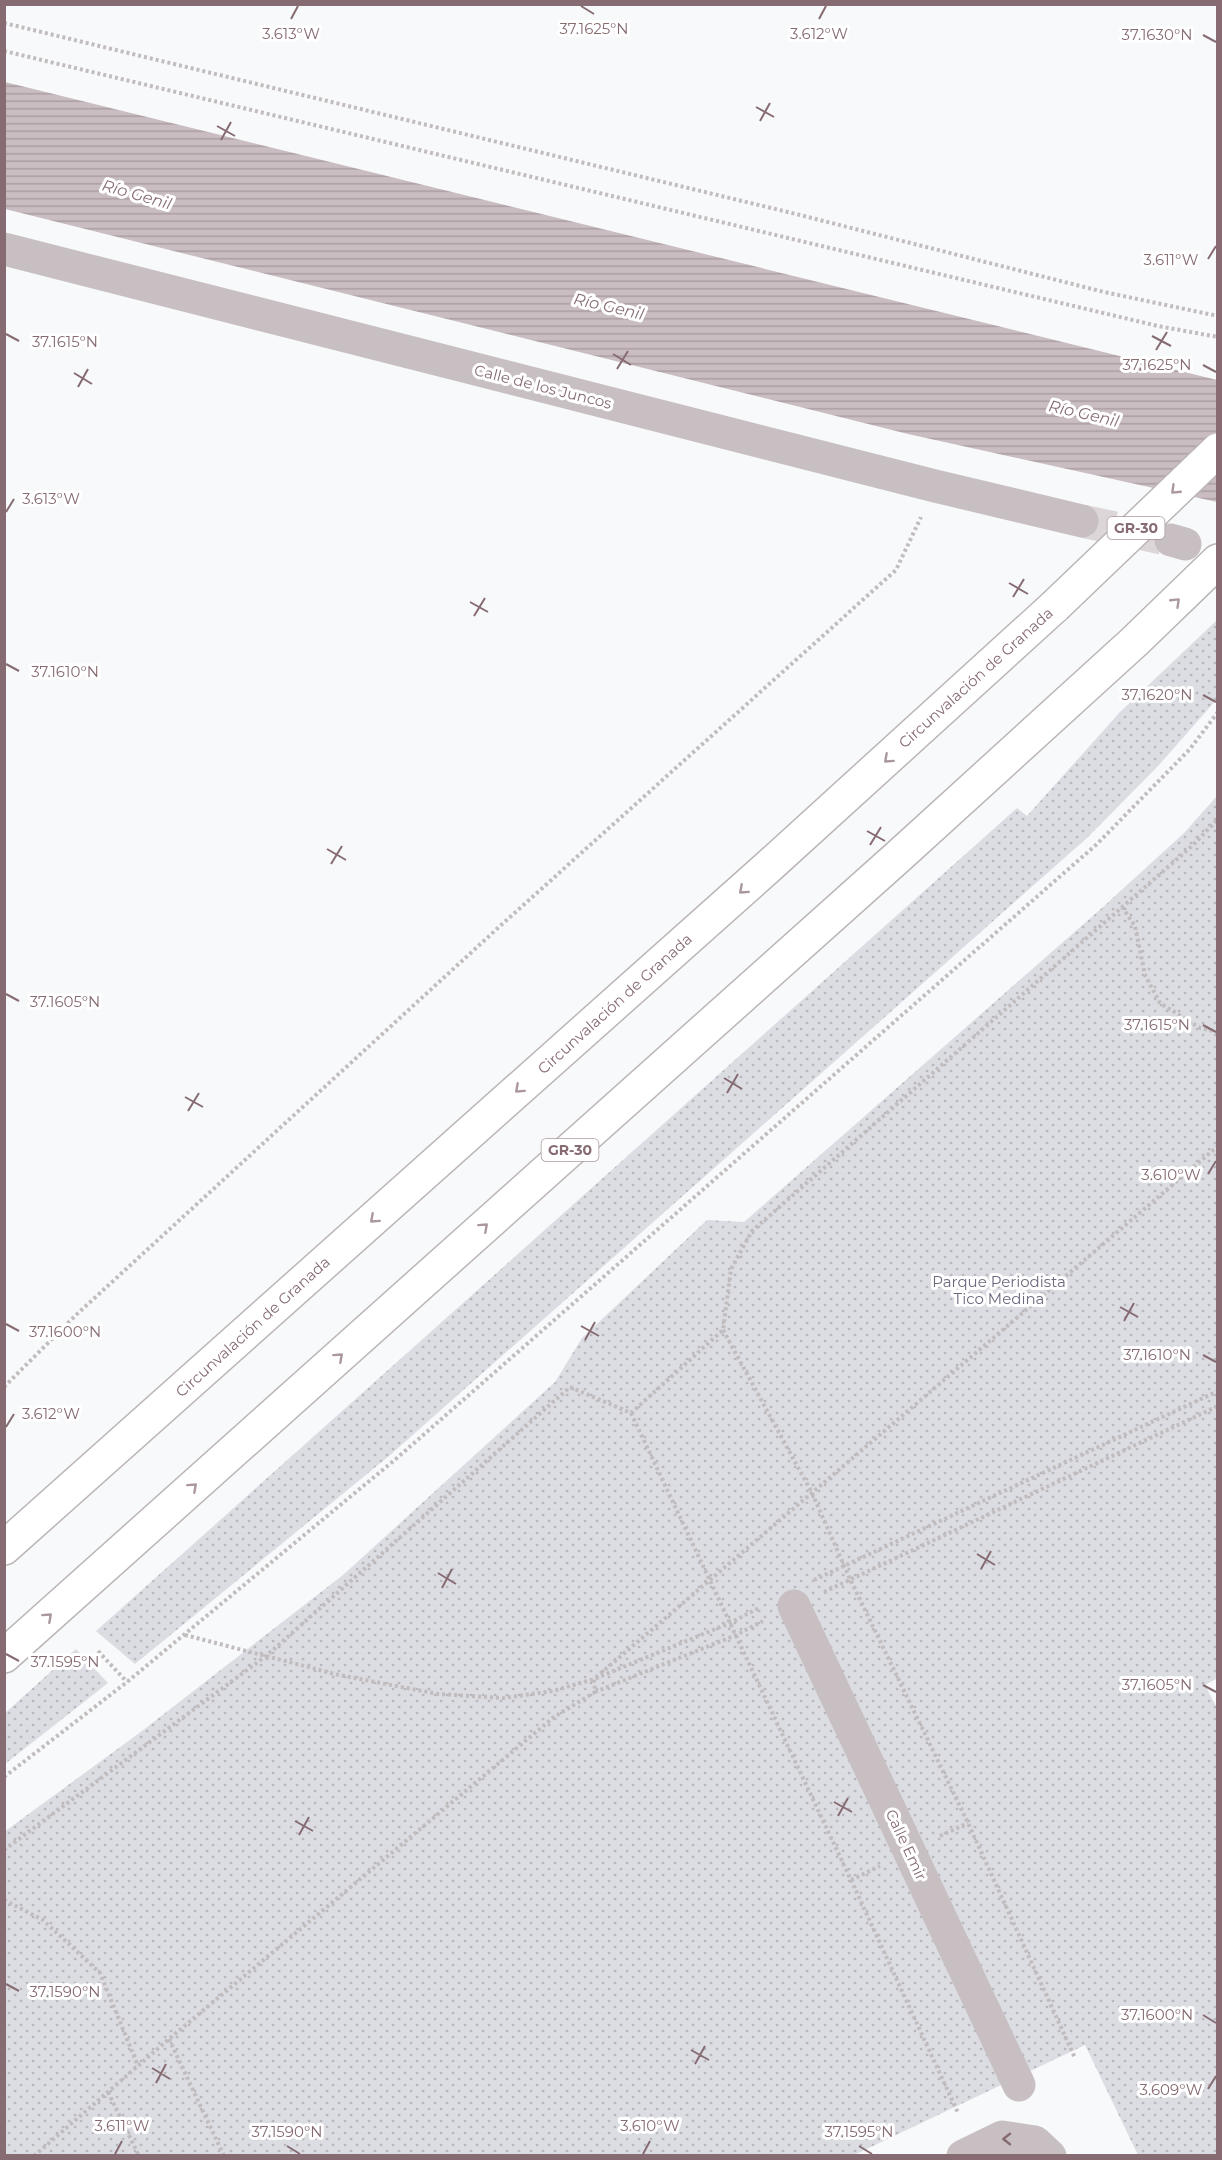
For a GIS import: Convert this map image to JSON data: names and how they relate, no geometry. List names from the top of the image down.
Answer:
{
  "streets": {
    "highway": ["GR-30", "Circunvalación de Granada"],
    "street": ["Calle de los Juncos", "Calle Emir"]
  },
  "water": ["Río Genil"],
  "parks": ["Parque Periodista Tico Medina"],
  "coordinates": [
    "37.1625°N",
    "3.613°W",
    "3.612°W",
    "37.1630°N",
    "3.611°W",
    "37.1615°N",
    "37.1610°N",
    "37.1620°N",
    "37.1605°N",
    "3.610°W",
    "37.1600°N",
    "37.1595°N",
    "37.1590°N",
    "3.609°W"
  ]
}
